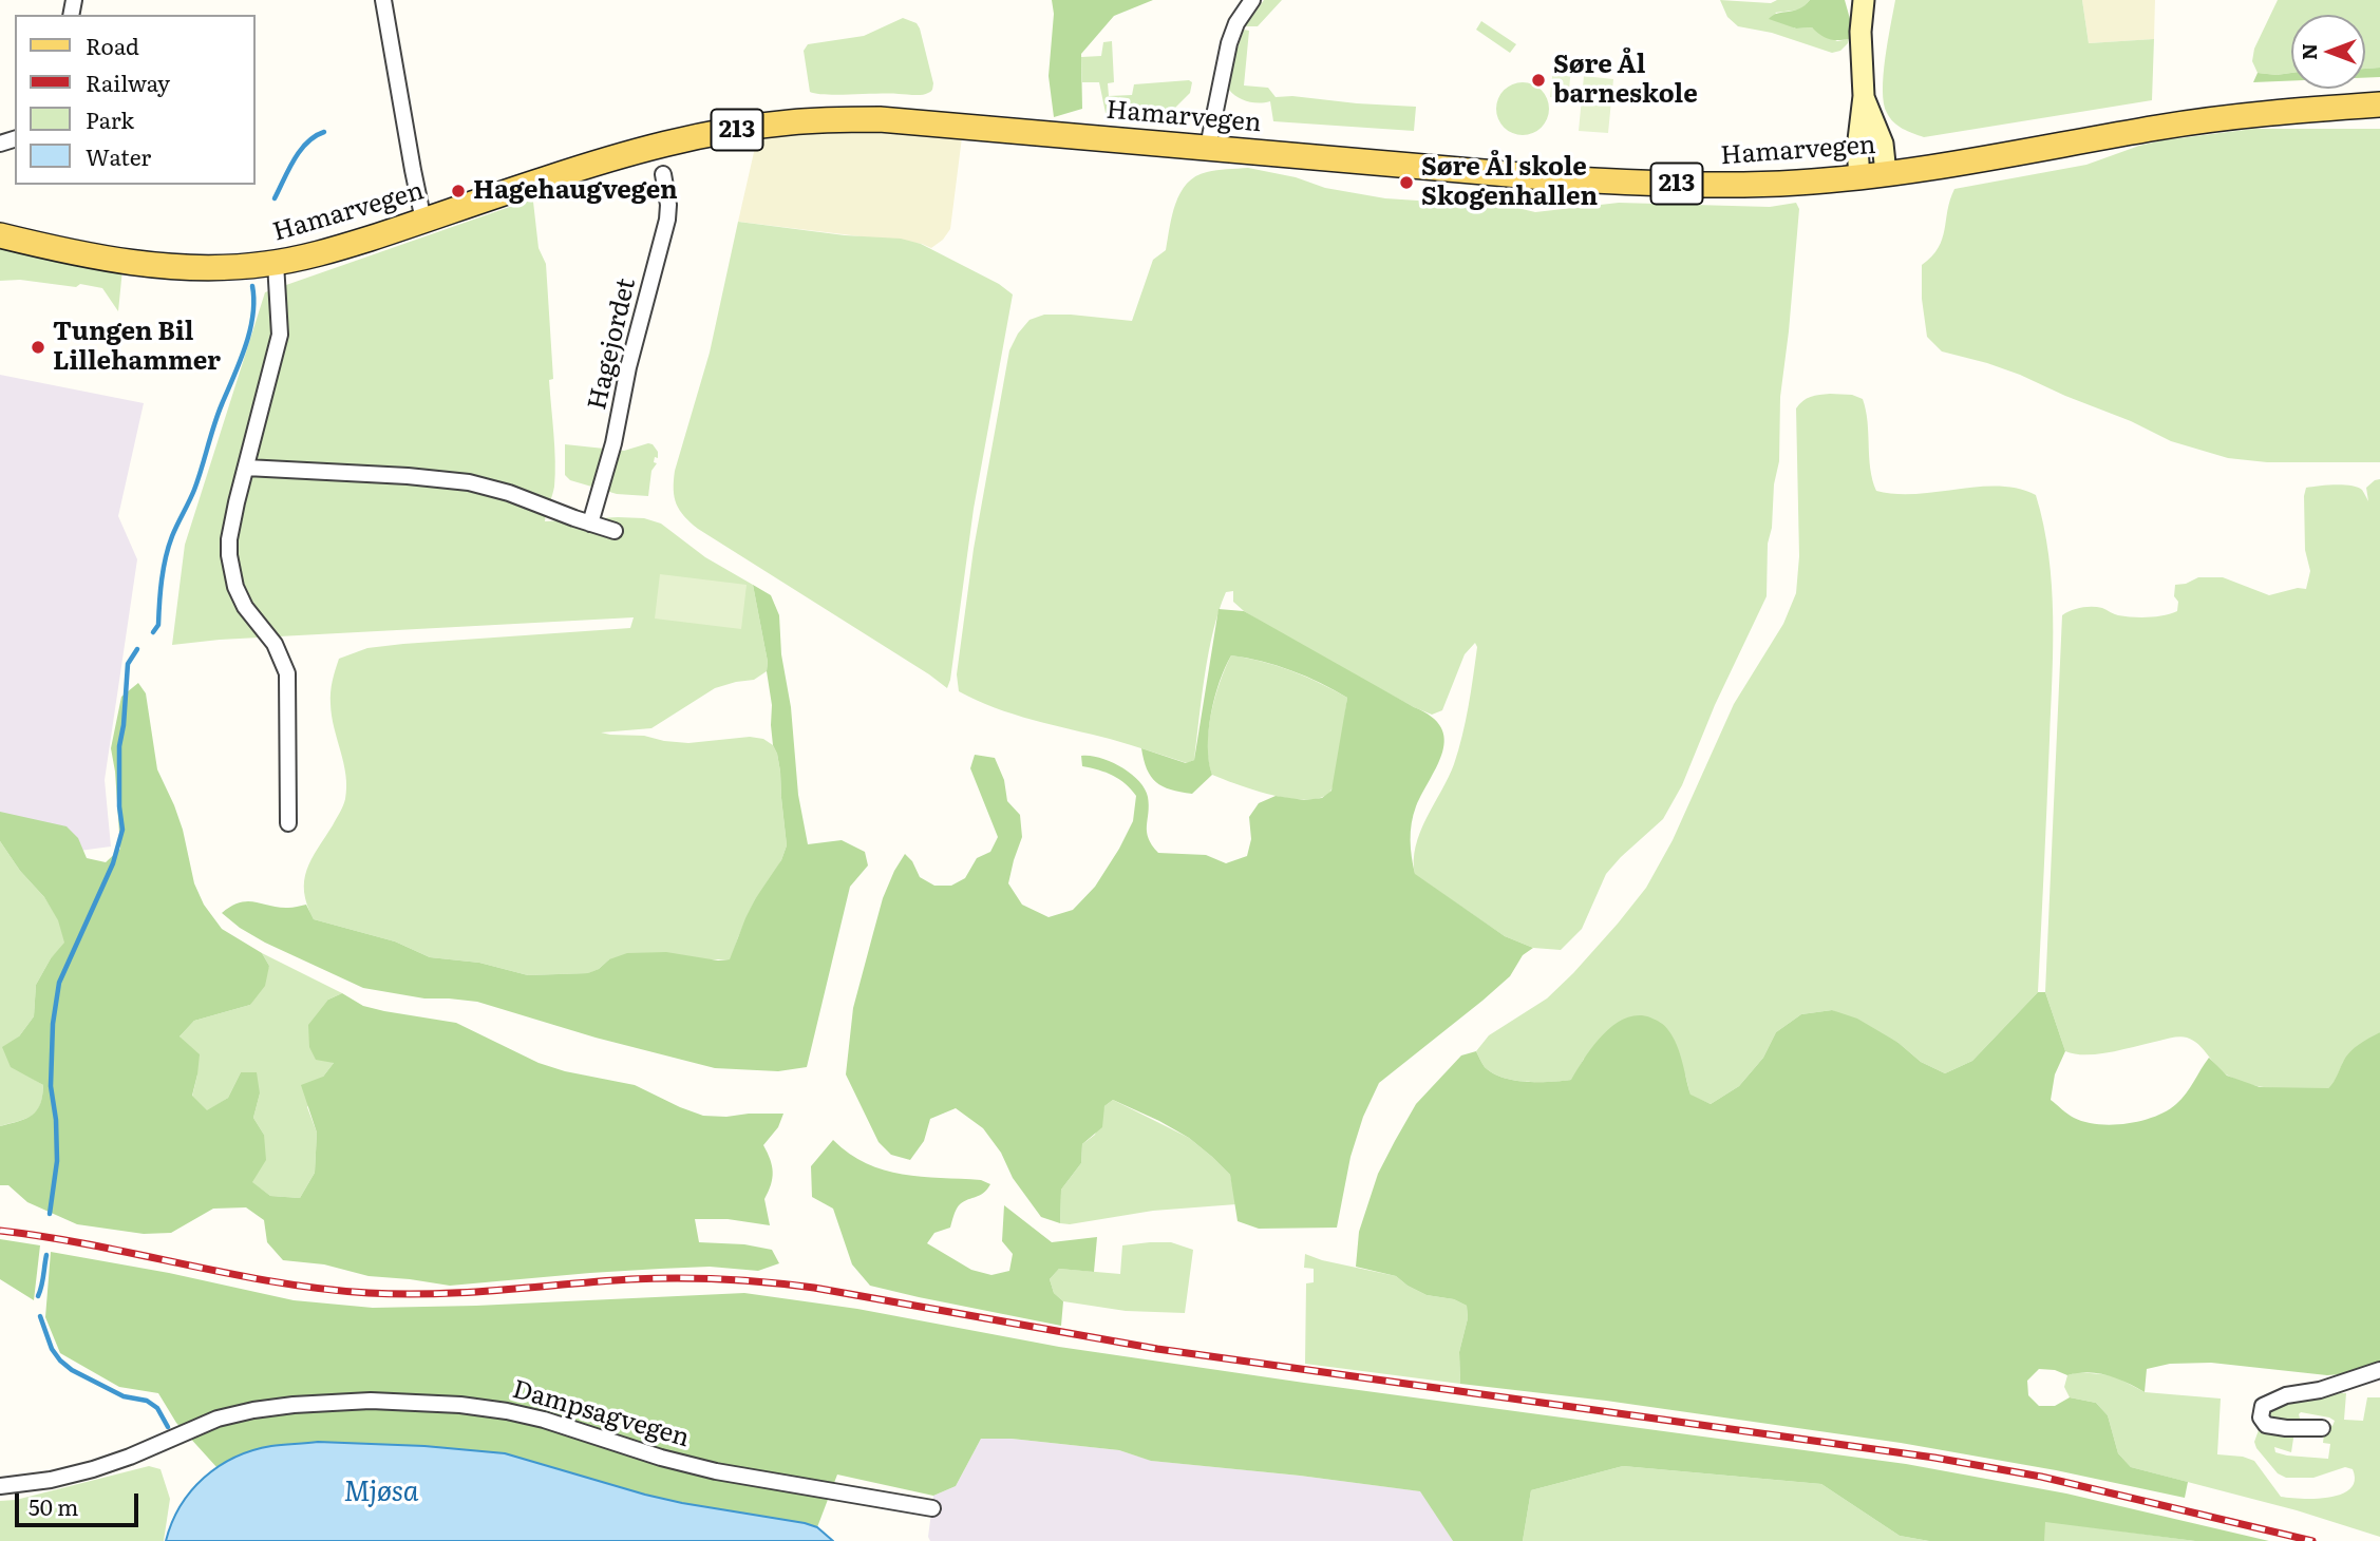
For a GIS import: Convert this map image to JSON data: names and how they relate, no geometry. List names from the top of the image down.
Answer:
{
  "streets": {
    "main road": ["Hamarvegen", "213"],
    "street": ["Hagejordet", "Dampsagvegen"]
  },
  "water": ["Mjøsa"],
  "places": [
    "Søre Ål barneskole",
    "Søre Ål skole Skogenhallen",
    "Hagehaugvegen",
    "Tungen Bil Lillehammer"
  ],
  "legend": [
    "Road",
    "Railway",
    "Park",
    "Water"
  ],
  "scale_bar": "50 m",
  "north": "left"
}
